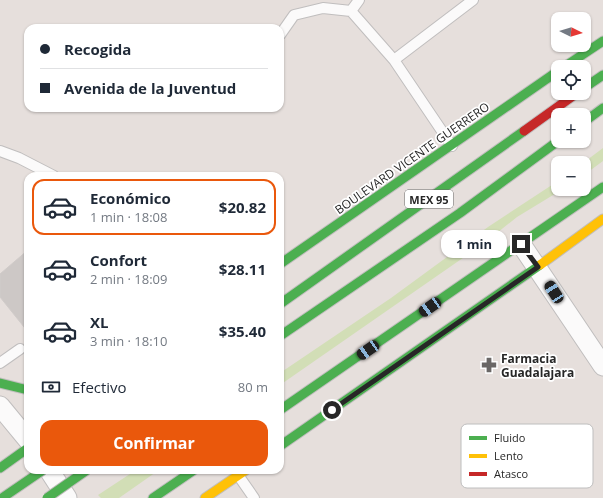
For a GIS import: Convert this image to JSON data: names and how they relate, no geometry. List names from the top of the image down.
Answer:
{
  "streets": {
    "main road": ["BOULEVARD VICENTE GUERRERO", "MEX 95"]
  },
  "places": {
    "pharmacy": ["Farmacia Guadalajara"]
  },
  "legend": ["Fluido", "Lento", "Atasco"],
  "north": "right",
  "page": {
    "map_buttons": ["+", "−"],
    "banner": ["Recogida", "Avenida de la Juventud"],
    "list": [
      {
        "name": "Económico",
        "note": "1 min · 18:08",
        "value": "$20.82"
      },
      {
        "name": "Confort",
        "note": "2 min · 18:09",
        "value": "$28.11"
      },
      {
        "name": "XL",
        "note": "3 min · 18:10",
        "value": "$35.40"
      }
    ],
    "bubble": "1 min",
    "pay": ["Efectivo", "80 m"],
    "buttons": "Confirmar"
  }
}
